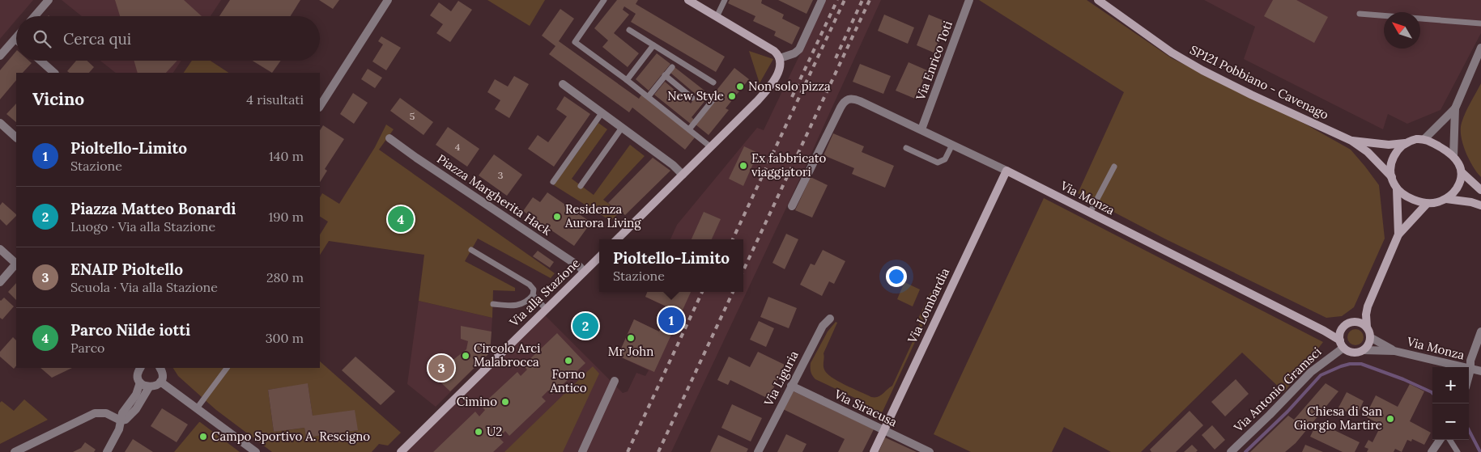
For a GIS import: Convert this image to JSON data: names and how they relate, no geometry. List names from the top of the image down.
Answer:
{
  "streets": {
    "street": [
      "Via Enrico Toti",
      "SP121 Pobbiano - Cavenago",
      "Piazza Margherita Hack",
      "Via Monza",
      "Via alla Stazione",
      "Via Lombardia",
      "Via Liguria",
      "Via Antonio Gramsci",
      "Via Siracusa"
    ]
  },
  "crossings": [
    ["Via Enrico Toti", "Via Monza"],
    ["Piazza Margherita Hack", "Via alla Stazione"],
    ["Via Monza", "Via Lombardia"],
    ["Via Monza", "Via Antonio Gramsci"],
    ["Via Lombardia", "Via Siracusa"],
    ["Via Liguria", "Via Siracusa"]
  ],
  "places": [
    "Non solo pizza",
    "New Style",
    "Ex fabbricato viaggiatori",
    "Residenza Aurora Living",
    "Mr John",
    "Circolo Arci Malabrocca",
    "Forno Antico",
    "Cimino",
    "Chiesa di San Giorgio Martire",
    "U2",
    "Campo Sportivo A. Rescigno"
  ],
  "house_numbers": ["5", "4", "3"],
  "north": "top left",
  "page": {
    "search": "Cerca qui",
    "heading": ["Vicino", "4 risultati"],
    "list": [
      {
        "mark": "1",
        "name": "Pioltello-Limito",
        "note": "Stazione",
        "value": "140 m"
      },
      {
        "mark": "2",
        "name": "Piazza Matteo Bonardi",
        "note": "Luogo · Via alla Stazione",
        "value": "190 m"
      },
      {
        "mark": "3",
        "name": "ENAIP Pioltello",
        "note": "Scuola · Via alla Stazione",
        "value": "280 m"
      },
      {
        "mark": "4",
        "name": "Parco Nilde iotti",
        "note": "Parco",
        "value": "300 m"
      }
    ],
    "pins": [
      "4",
      "1",
      "2",
      "3"
    ],
    "popup": ["Pioltello-Limito", "Stazione"],
    "map_buttons": ["+", "−"]
  }
}
